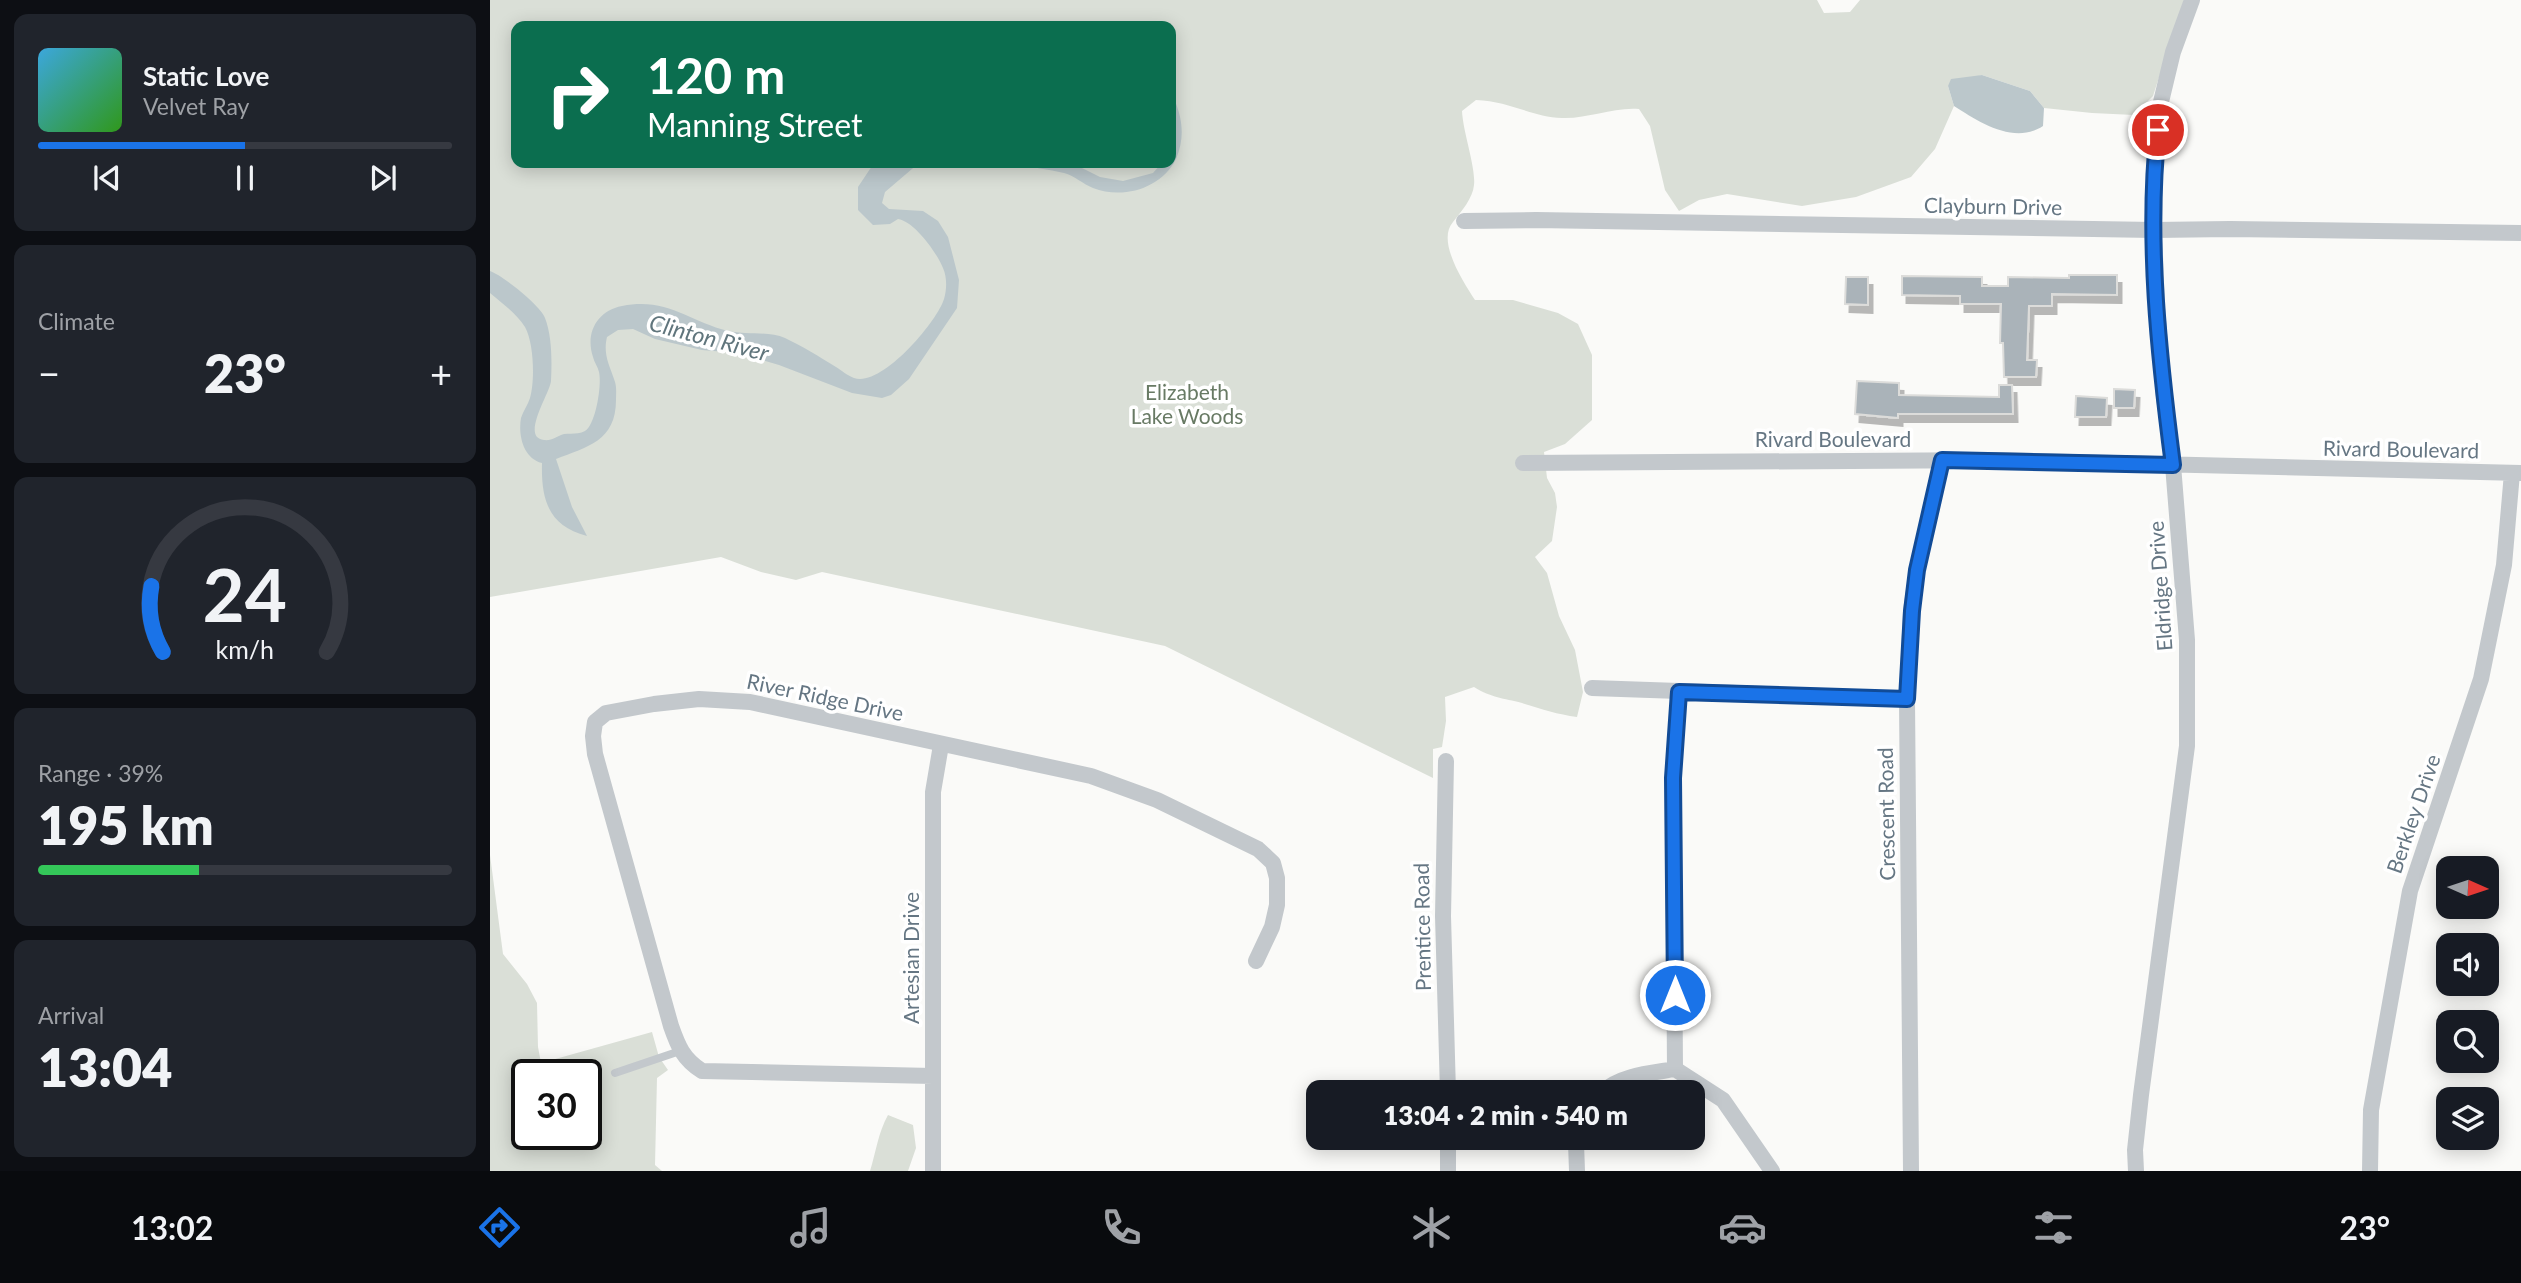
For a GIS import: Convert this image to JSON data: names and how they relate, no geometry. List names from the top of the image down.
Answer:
{
  "streets": {
    "street": [
      "Clayburn Drive",
      "Rivard Boulevard",
      "Eldridge Drive",
      "River Ridge Drive",
      "Crescent Road",
      "Berkley Drive",
      "Prentice Road",
      "Artesian Drive"
    ]
  },
  "crossings": [
    ["Clayburn Drive", "Eldridge Drive"],
    ["Rivard Boulevard", "Eldridge Drive"],
    ["Rivard Boulevard", "Crescent Road"],
    ["Rivard Boulevard", "Berkley Drive"],
    ["River Ridge Drive", "Artesian Drive"]
  ],
  "water": ["Clinton River"],
  "parks": ["Elizabeth Lake Woods"],
  "north": "right",
  "page": {
    "turn": ["120 m", "Manning Street"],
    "song": ["Static Love", "Velvet Ray"],
    "tile": [
      "Climate",
      ["Range · 39%", "195 km"],
      ["Arrival", "13:04"]
    ],
    "heat": ["−", "23°", "+"],
    "limit": "30",
    "trip": "13:04 · 2 min · 540 m",
    "tabs": ["13:02", "23°"],
    "gauge": ["24", "km/h"]
  }
}
